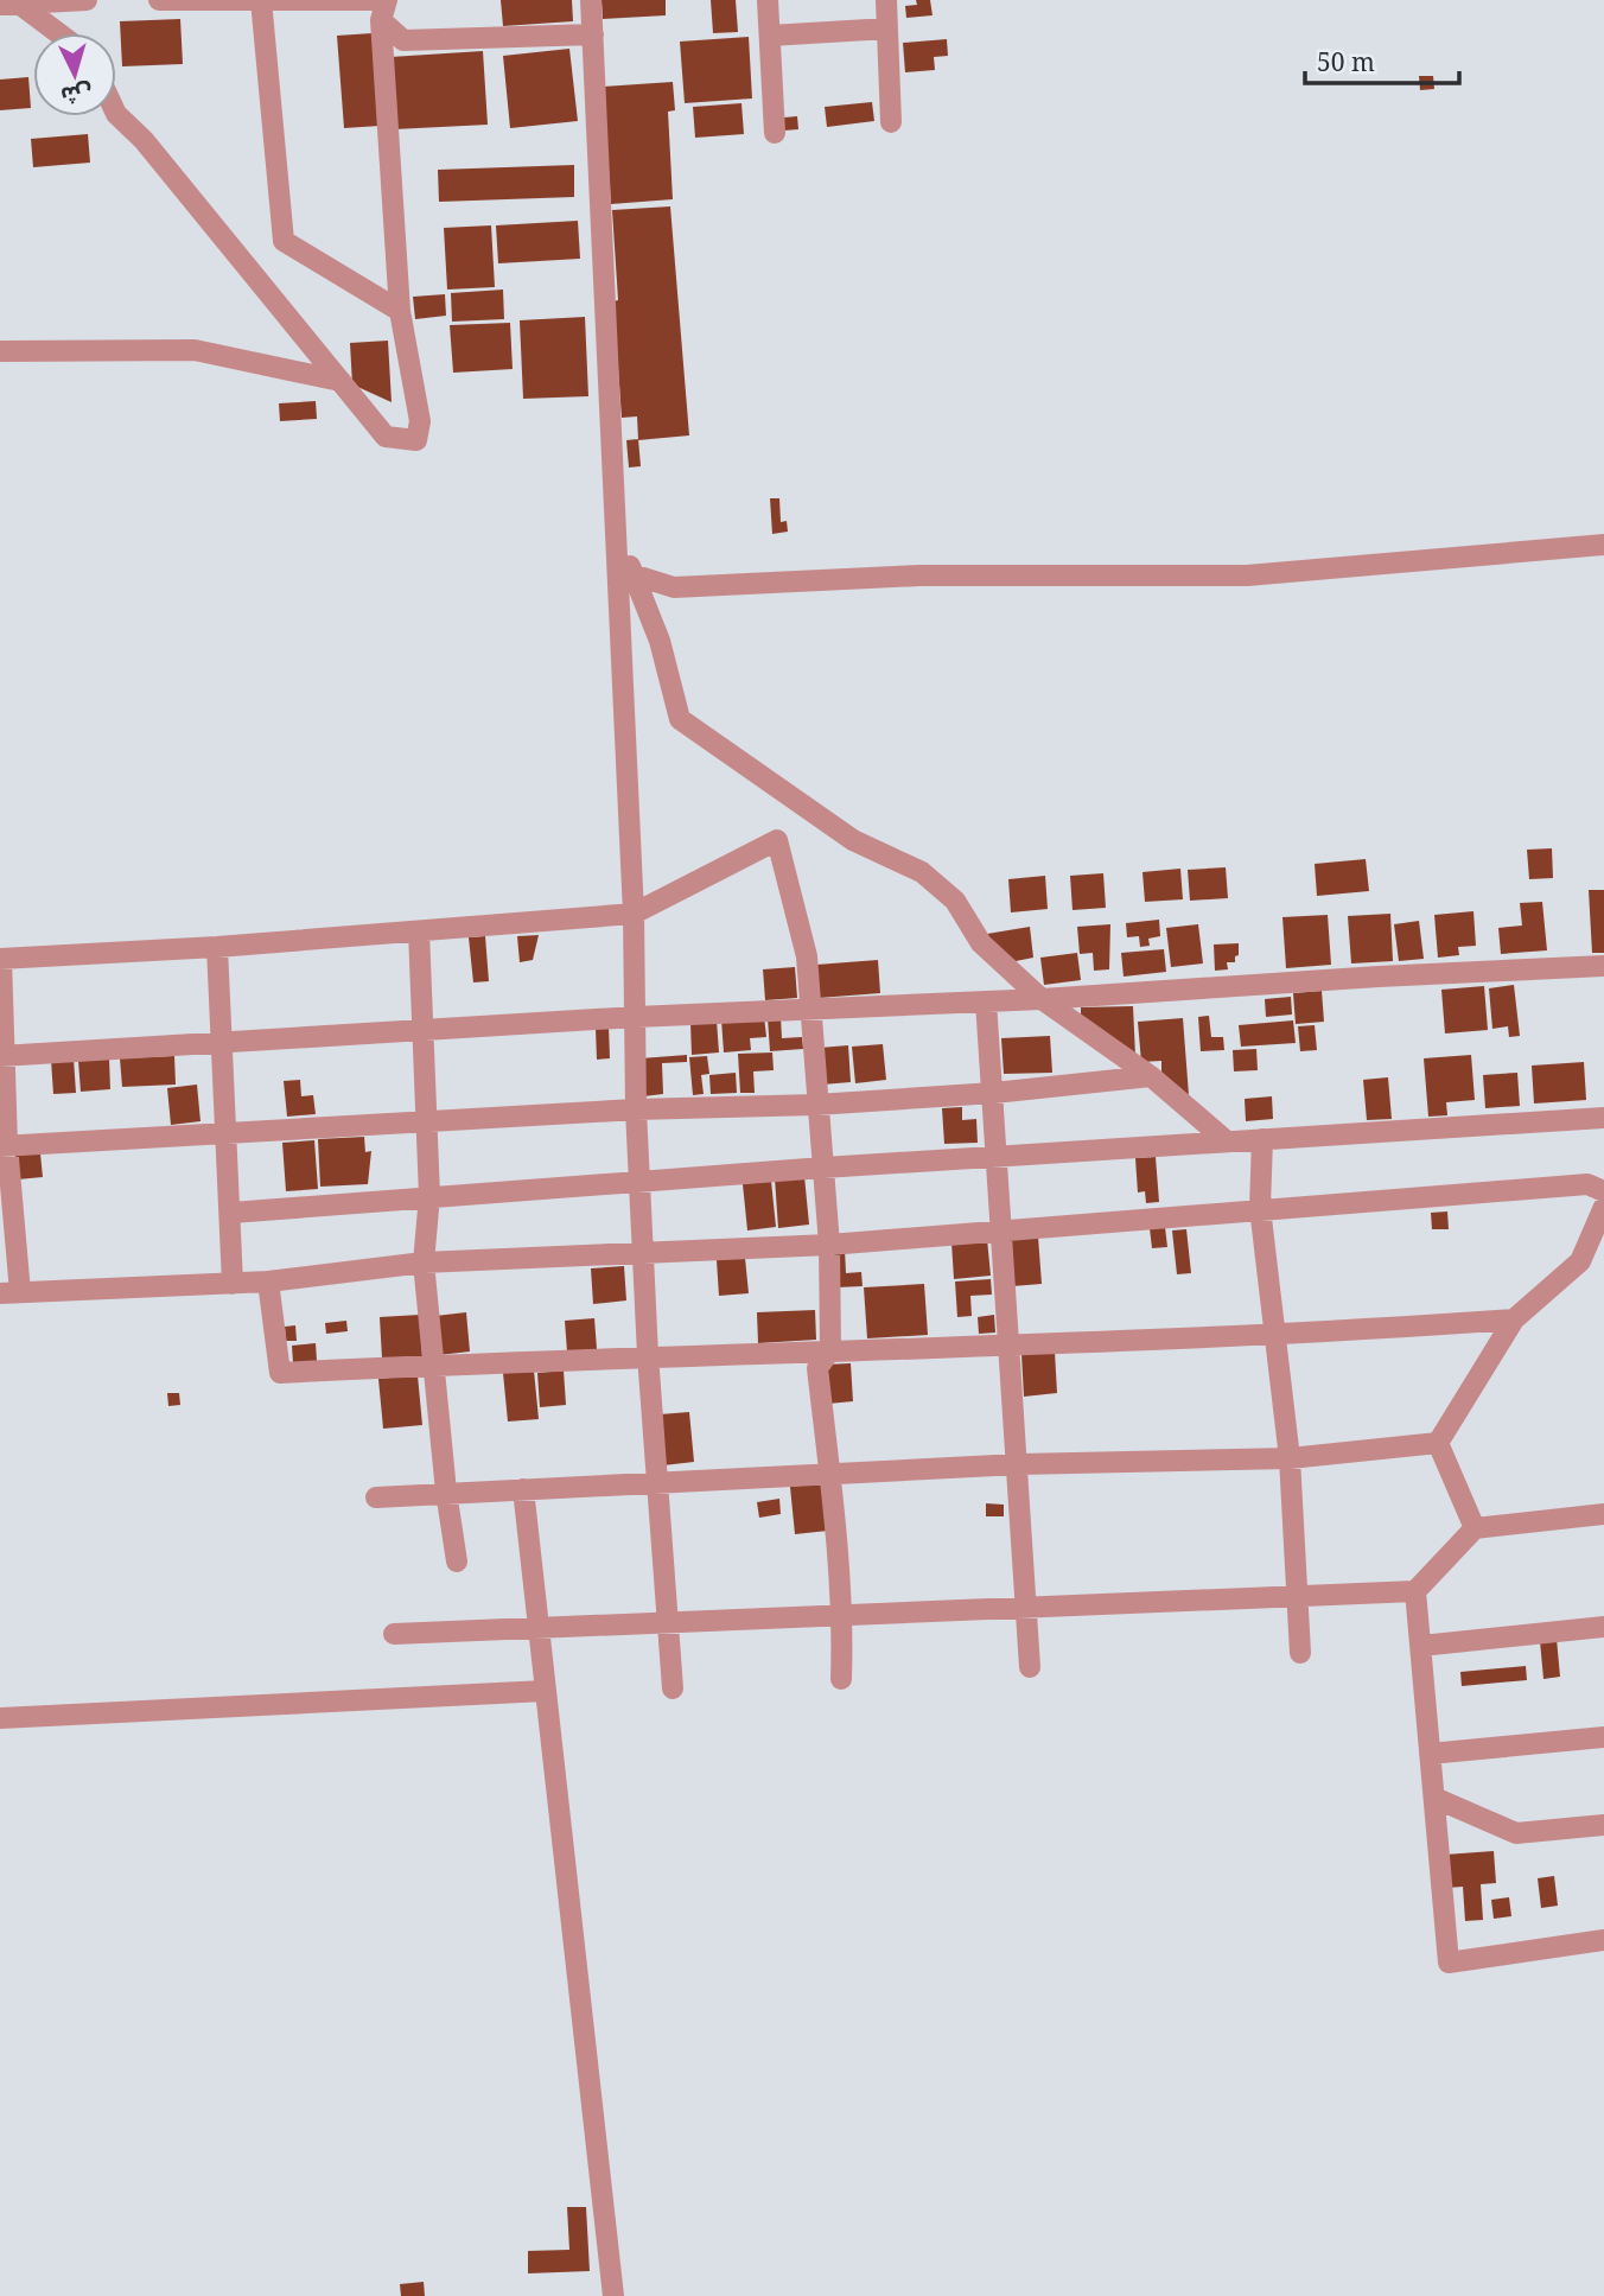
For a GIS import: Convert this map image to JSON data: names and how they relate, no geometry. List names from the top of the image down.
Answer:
{
  "scale_bar": "50 m",
  "north": "bottom"
}
